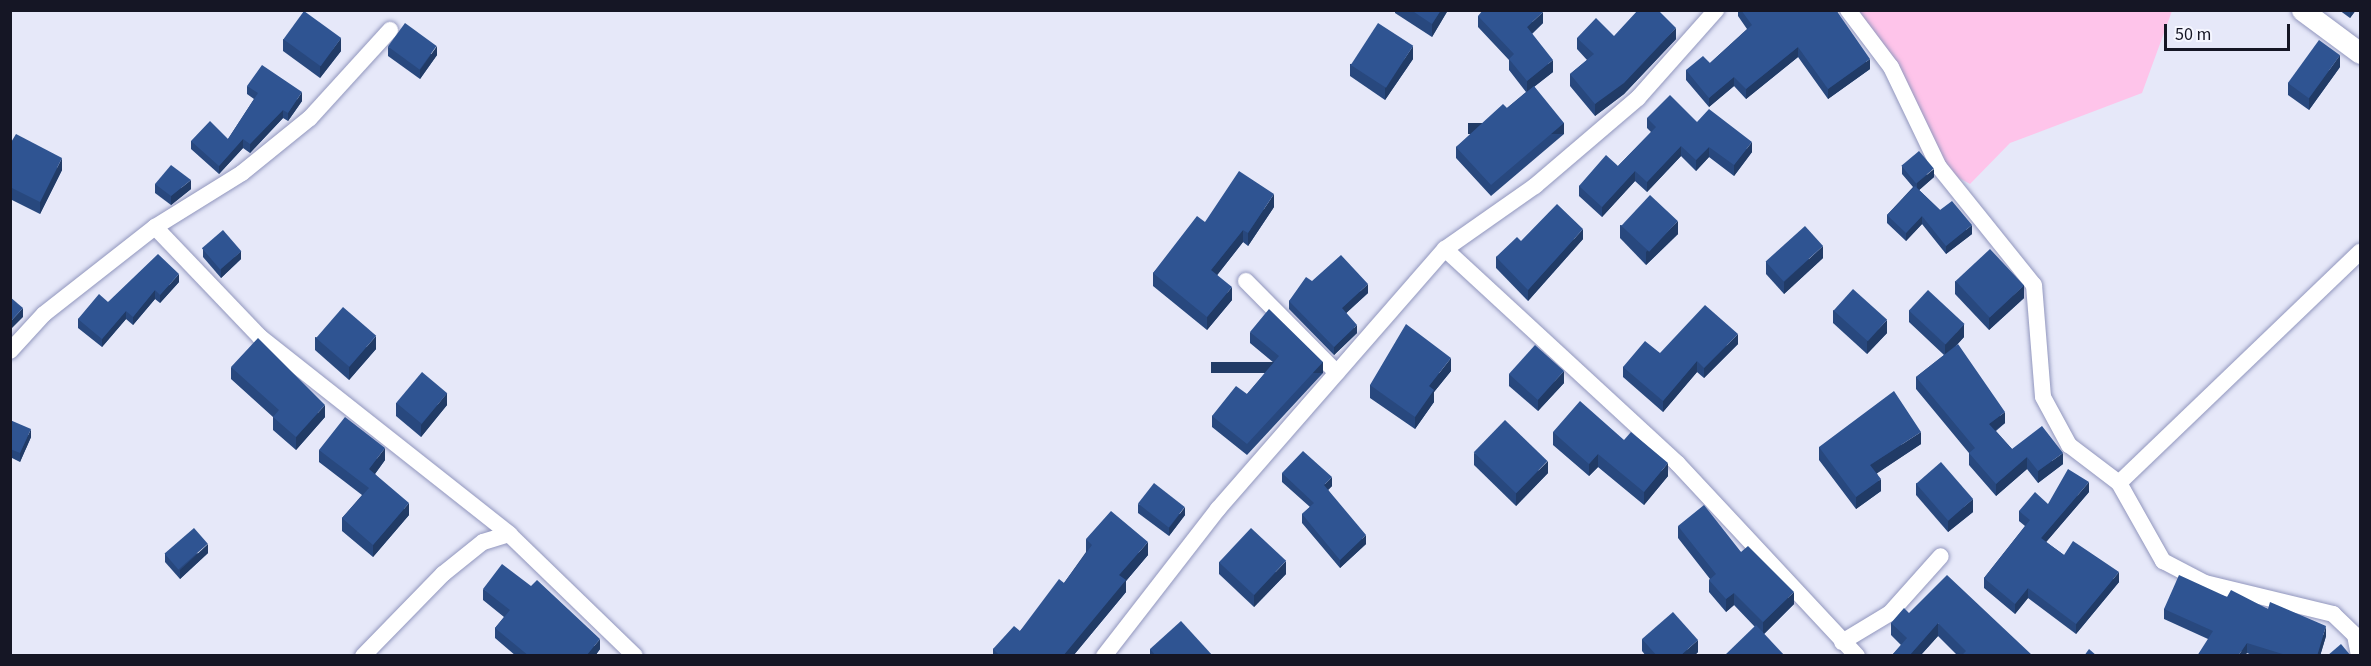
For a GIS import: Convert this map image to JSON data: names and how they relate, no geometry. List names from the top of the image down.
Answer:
{
  "scale_bar": "50 m"
}
